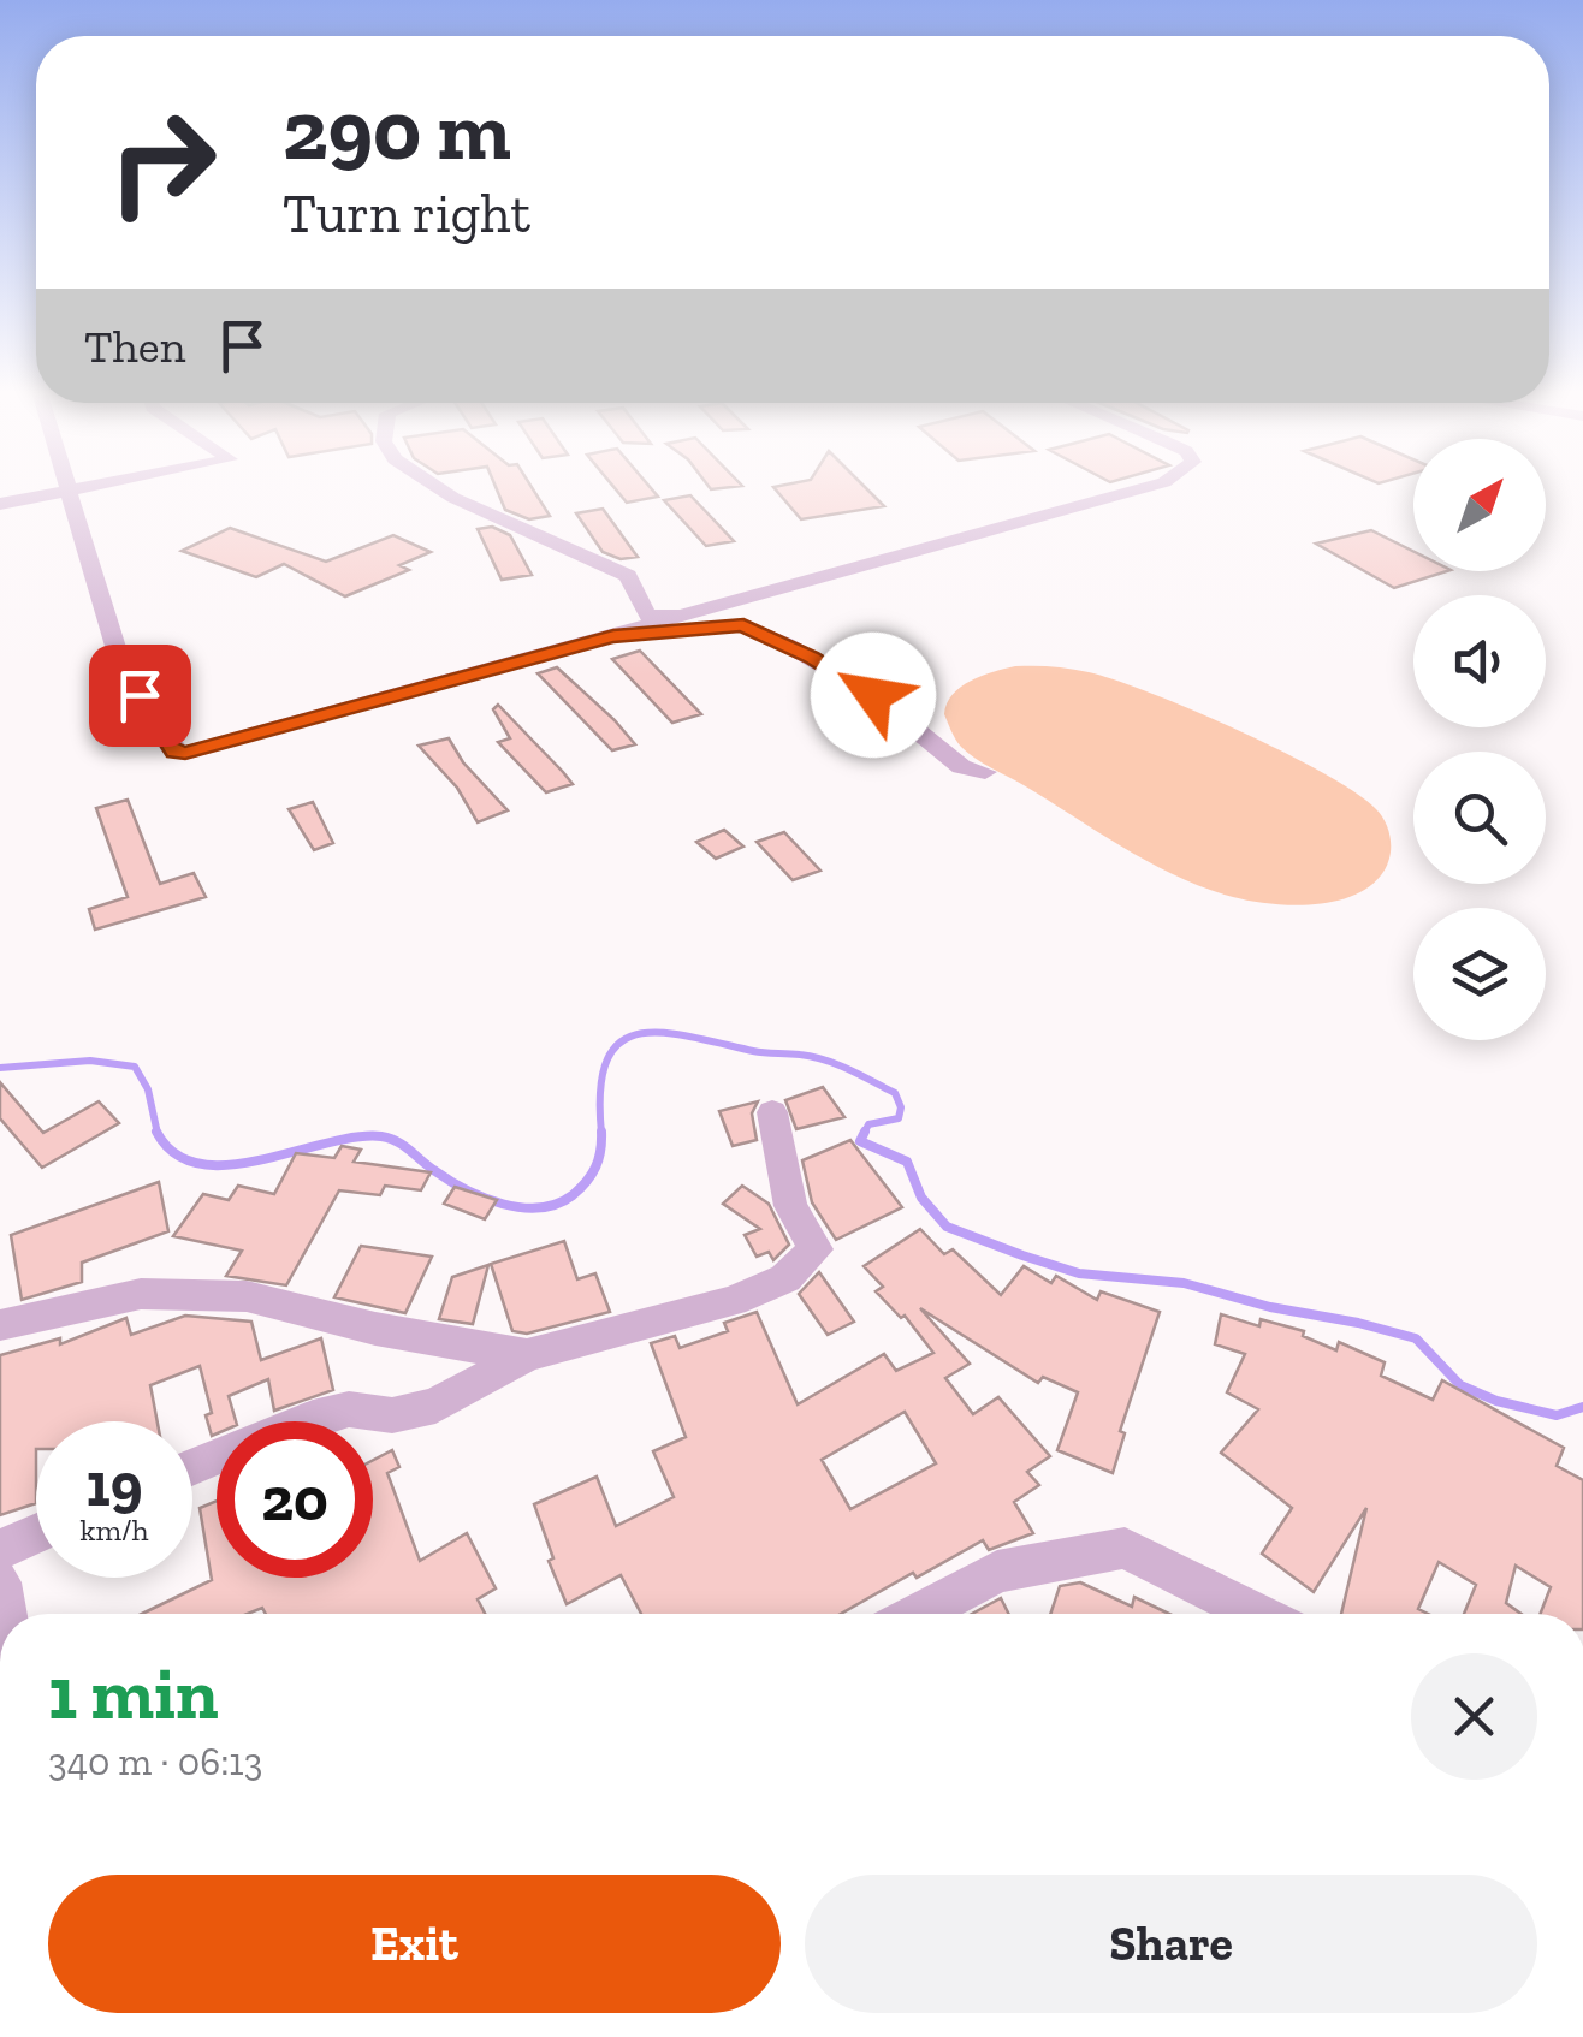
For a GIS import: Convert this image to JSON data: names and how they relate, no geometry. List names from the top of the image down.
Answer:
{
  "north": "top right",
  "page": {
    "turn": ["290 m", "Turn right"],
    "then": "Then",
    "speed": "19 km/h",
    "limit": "20",
    "heading": ["1 min", "340 m · 06:13"],
    "buttons": ["Exit", "Share"]
  }
}
